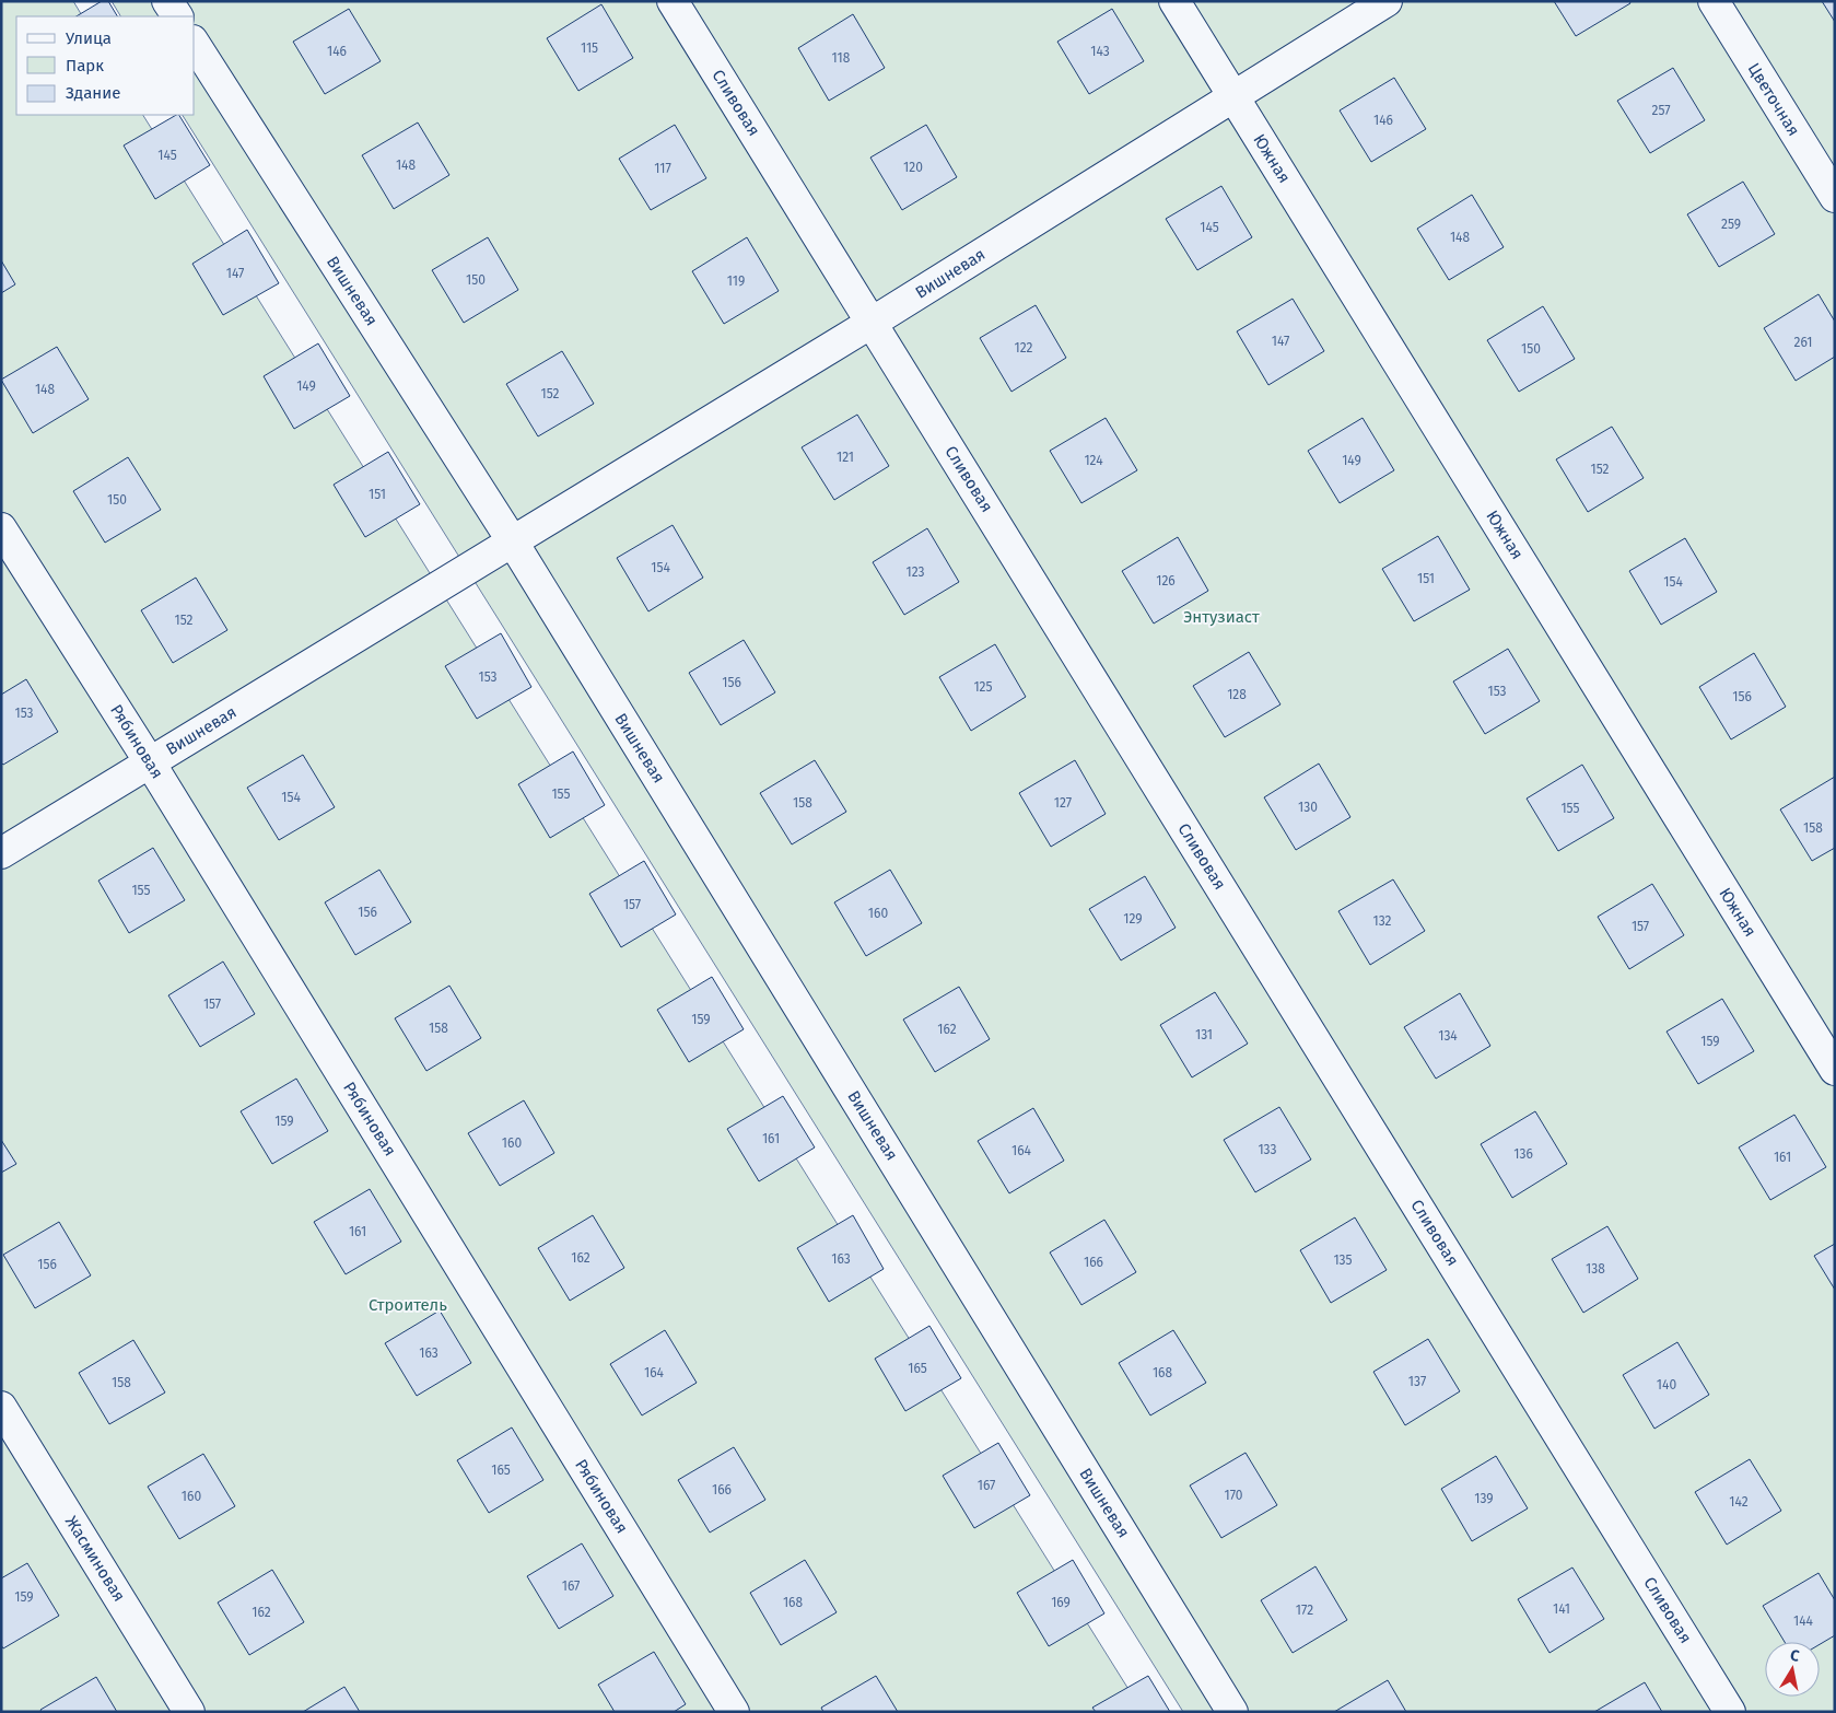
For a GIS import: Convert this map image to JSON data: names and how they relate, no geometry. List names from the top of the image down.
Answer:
{
  "streets": {
    "street": [
      "Цветочная",
      "Сливовая",
      "Южная",
      "Вишневая",
      "Рябиновая",
      "Жасминовая"
    ]
  },
  "crossings": [
    ["Сливовая", "Вишневая"],
    ["Южная", "Вишневая"],
    ["Вишневая", "Рябиновая"]
  ],
  "parks": ["Энтузиаст", "Строитель"],
  "house_numbers": [
    "115",
    "146",
    "143",
    "118",
    "257",
    "146",
    "145",
    "148",
    "120",
    "117",
    "259",
    "145",
    "148",
    "147",
    "150",
    "119",
    "147",
    "261",
    "122",
    "150",
    "149",
    "148",
    "152",
    "121",
    "124",
    "149",
    "152",
    "151",
    "150",
    "154",
    "123",
    "151",
    "126",
    "154",
    "152",
    "153",
    "156",
    "125",
    "153",
    "128",
    "156",
    "153",
    "155",
    "154",
    "158",
    "127",
    "130",
    "155",
    "158",
    "155",
    "157",
    "156",
    "160",
    "129",
    "132",
    "157",
    "157",
    "159",
    "158",
    "162",
    "131",
    "134",
    "159",
    "159",
    "161",
    "160",
    "133",
    "164",
    "136",
    "161",
    "161",
    "162",
    "163",
    "135",
    "166",
    "156",
    "138",
    "163",
    "165",
    "164",
    "168",
    "137",
    "158",
    "140",
    "165",
    "167",
    "166",
    "170",
    "160",
    "139",
    "142",
    "167",
    "159",
    "168",
    "169",
    "141",
    "172",
    "162",
    "144"
  ],
  "legend": ["Улица", "Парк", "Здание"],
  "north": "top"
}
